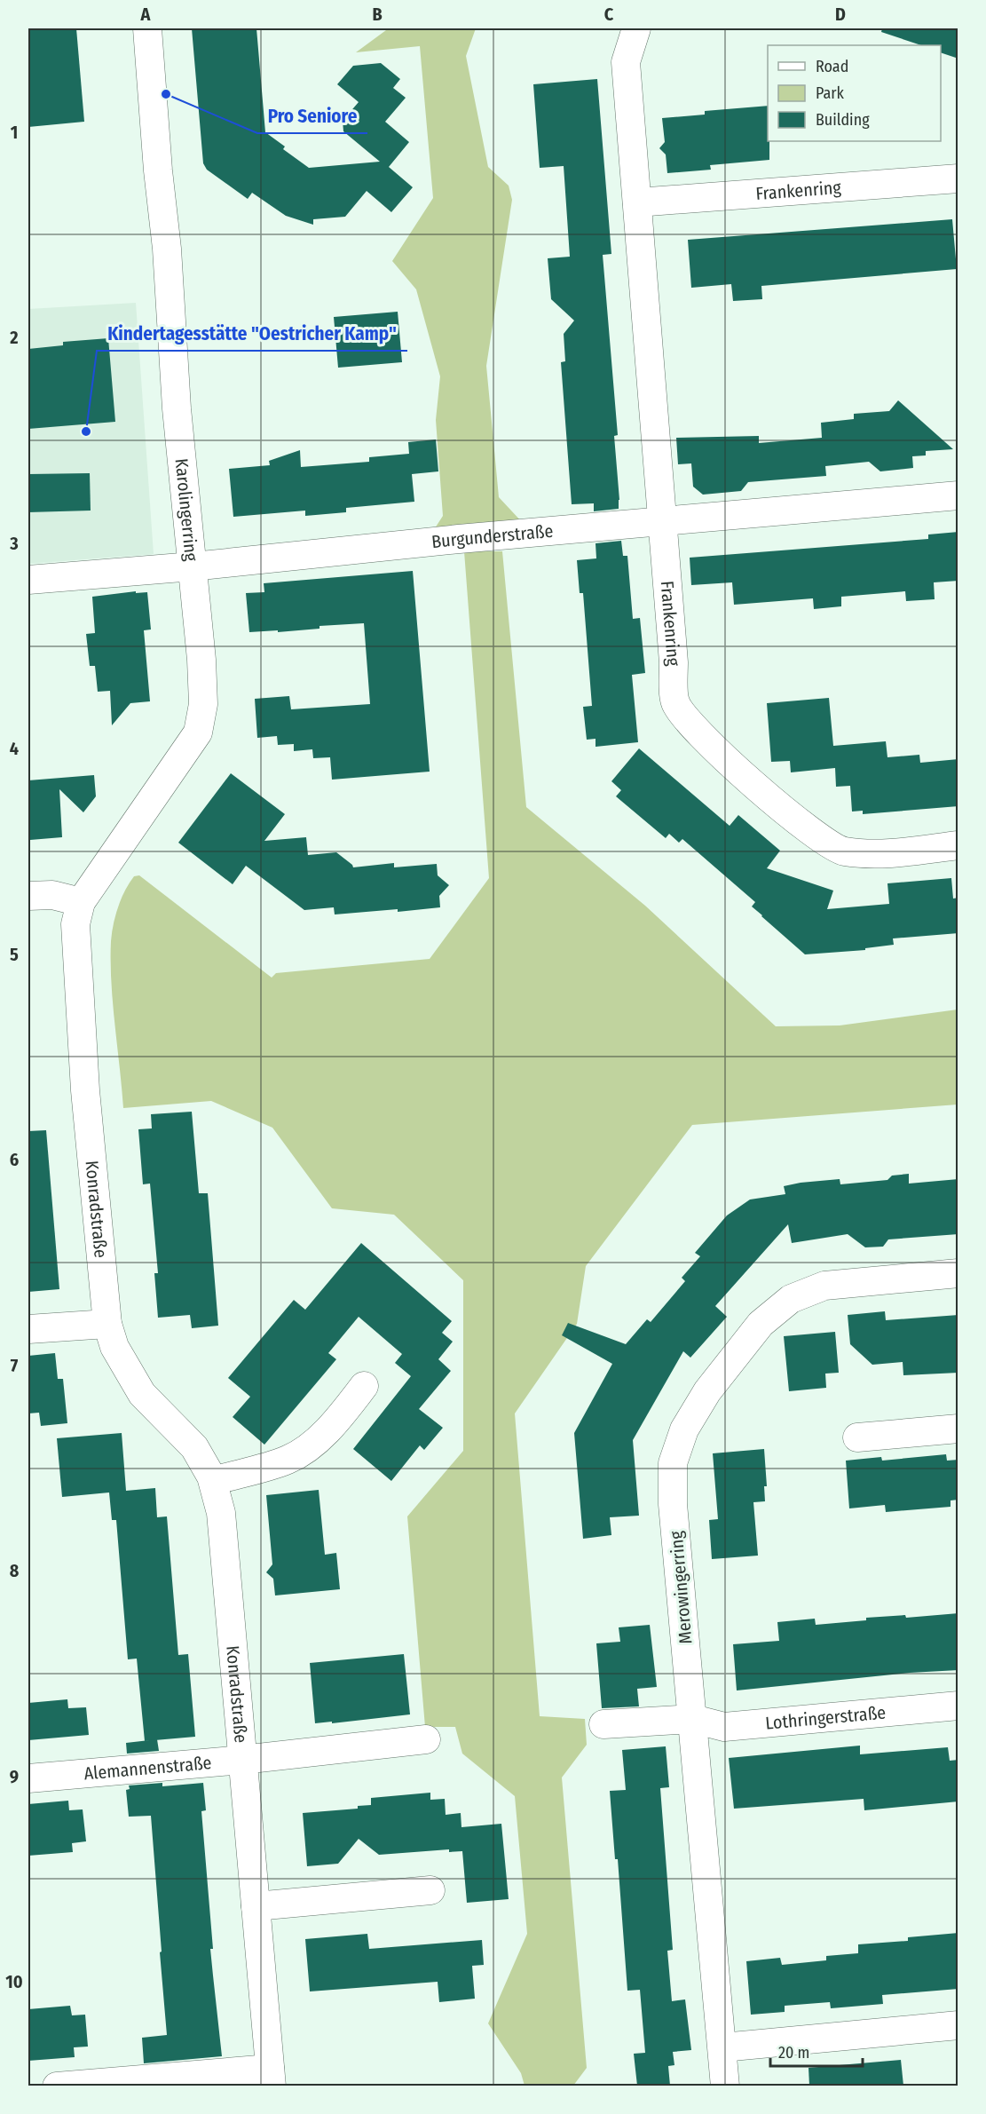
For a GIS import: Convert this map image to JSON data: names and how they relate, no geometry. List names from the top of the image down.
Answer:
{
  "streets": {
    "street": [
      "Frankenring",
      "Karolingerring",
      "Burgunderstraße",
      "Konradstraße",
      "Merowingerring",
      "Lothringerstraße",
      "Alemannenstraße"
    ]
  },
  "crossings": [
    ["Frankenring", "Burgunderstraße"],
    ["Karolingerring", "Burgunderstraße"],
    ["Karolingerring", "Konradstraße"],
    ["Konradstraße", "Alemannenstraße"],
    ["Merowingerring", "Lothringerstraße"]
  ],
  "places": ["Pro Seniore", "Kindertagesstätte \"Oestricher Kamp\""],
  "legend": ["Road", "Park", "Building"],
  "scale_bar": "20 m",
  "grid": {
    "columns": [
      "A",
      "B",
      "C",
      "D"
    ],
    "rows": [
      "1",
      "2",
      "3",
      "4",
      "5",
      "6",
      "7",
      "8",
      "9",
      "10"
    ]
  }
}
